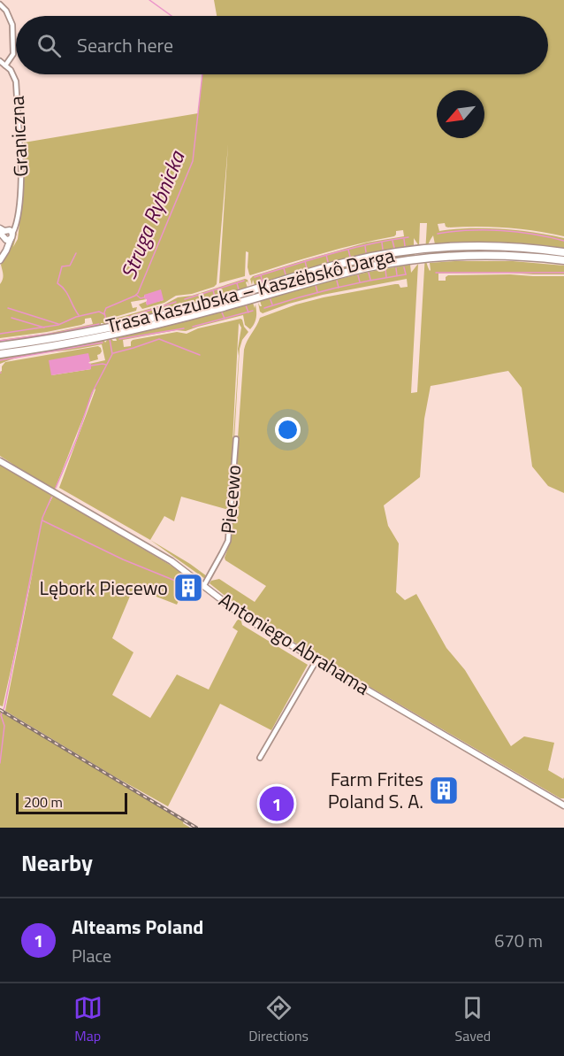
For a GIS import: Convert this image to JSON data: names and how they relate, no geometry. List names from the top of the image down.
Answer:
{
  "streets": {
    "highway": ["Trasa Kaszubska – Kaszëbskô Darga"],
    "main road": ["Graniczna", "Antoniego Abrahama"],
    "street": ["Piecewo"]
  },
  "crossings": [
    ["Piecewo", "Antoniego Abrahama"]
  ],
  "water": ["Struga Rybnicka"],
  "places": {
    "building": ["Lębork Piecewo", "Farm Frites Poland S. A."]
  },
  "scale_bar": "200 m",
  "north": "bottom left",
  "page": {
    "search": "Search here",
    "pins": "1",
    "scale": "200 m",
    "heading": "Nearby",
    "list": [
      {
        "mark": "1",
        "name": "Alteams Poland",
        "note": "Place",
        "value": "670 m"
      }
    ],
    "nav": ["Map", "Directions", "Saved"]
  }
}
